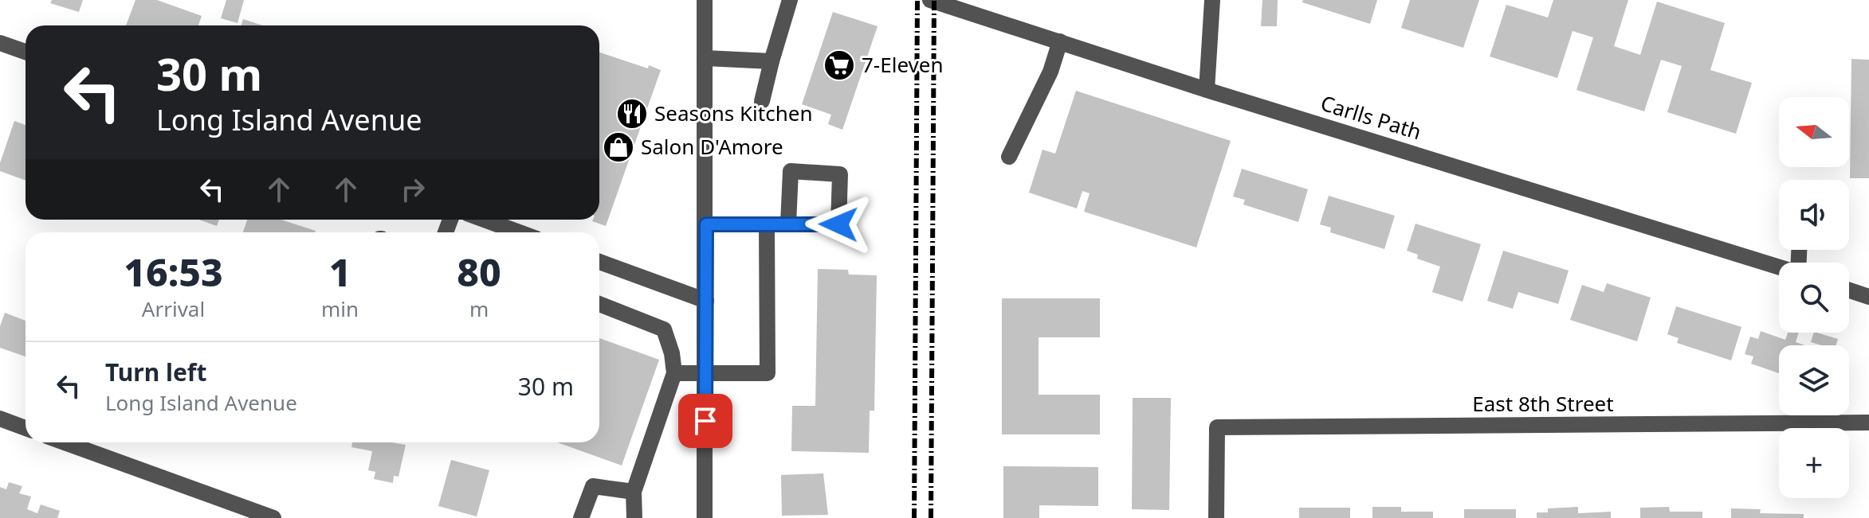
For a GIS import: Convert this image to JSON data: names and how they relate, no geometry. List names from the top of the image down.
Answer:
{
  "streets": {
    "street": ["Carlls Path", "East 8th Street"]
  },
  "places": {
    "supermarket": ["7-Eleven"],
    "restaurant": ["Seasons Kitchen"],
    "shop": ["Salon D'Amore"]
  },
  "north": "left",
  "page": {
    "turn": ["30 m", "Long Island Avenue"],
    "map_buttons": "+",
    "eta": [
      "16:53",
      "Arrival",
      "1",
      "min",
      "80",
      "m"
    ],
    "list": [
      {
        "name": "Turn left",
        "note": "Long Island Avenue",
        "value": "30 m"
      }
    ]
  }
}
